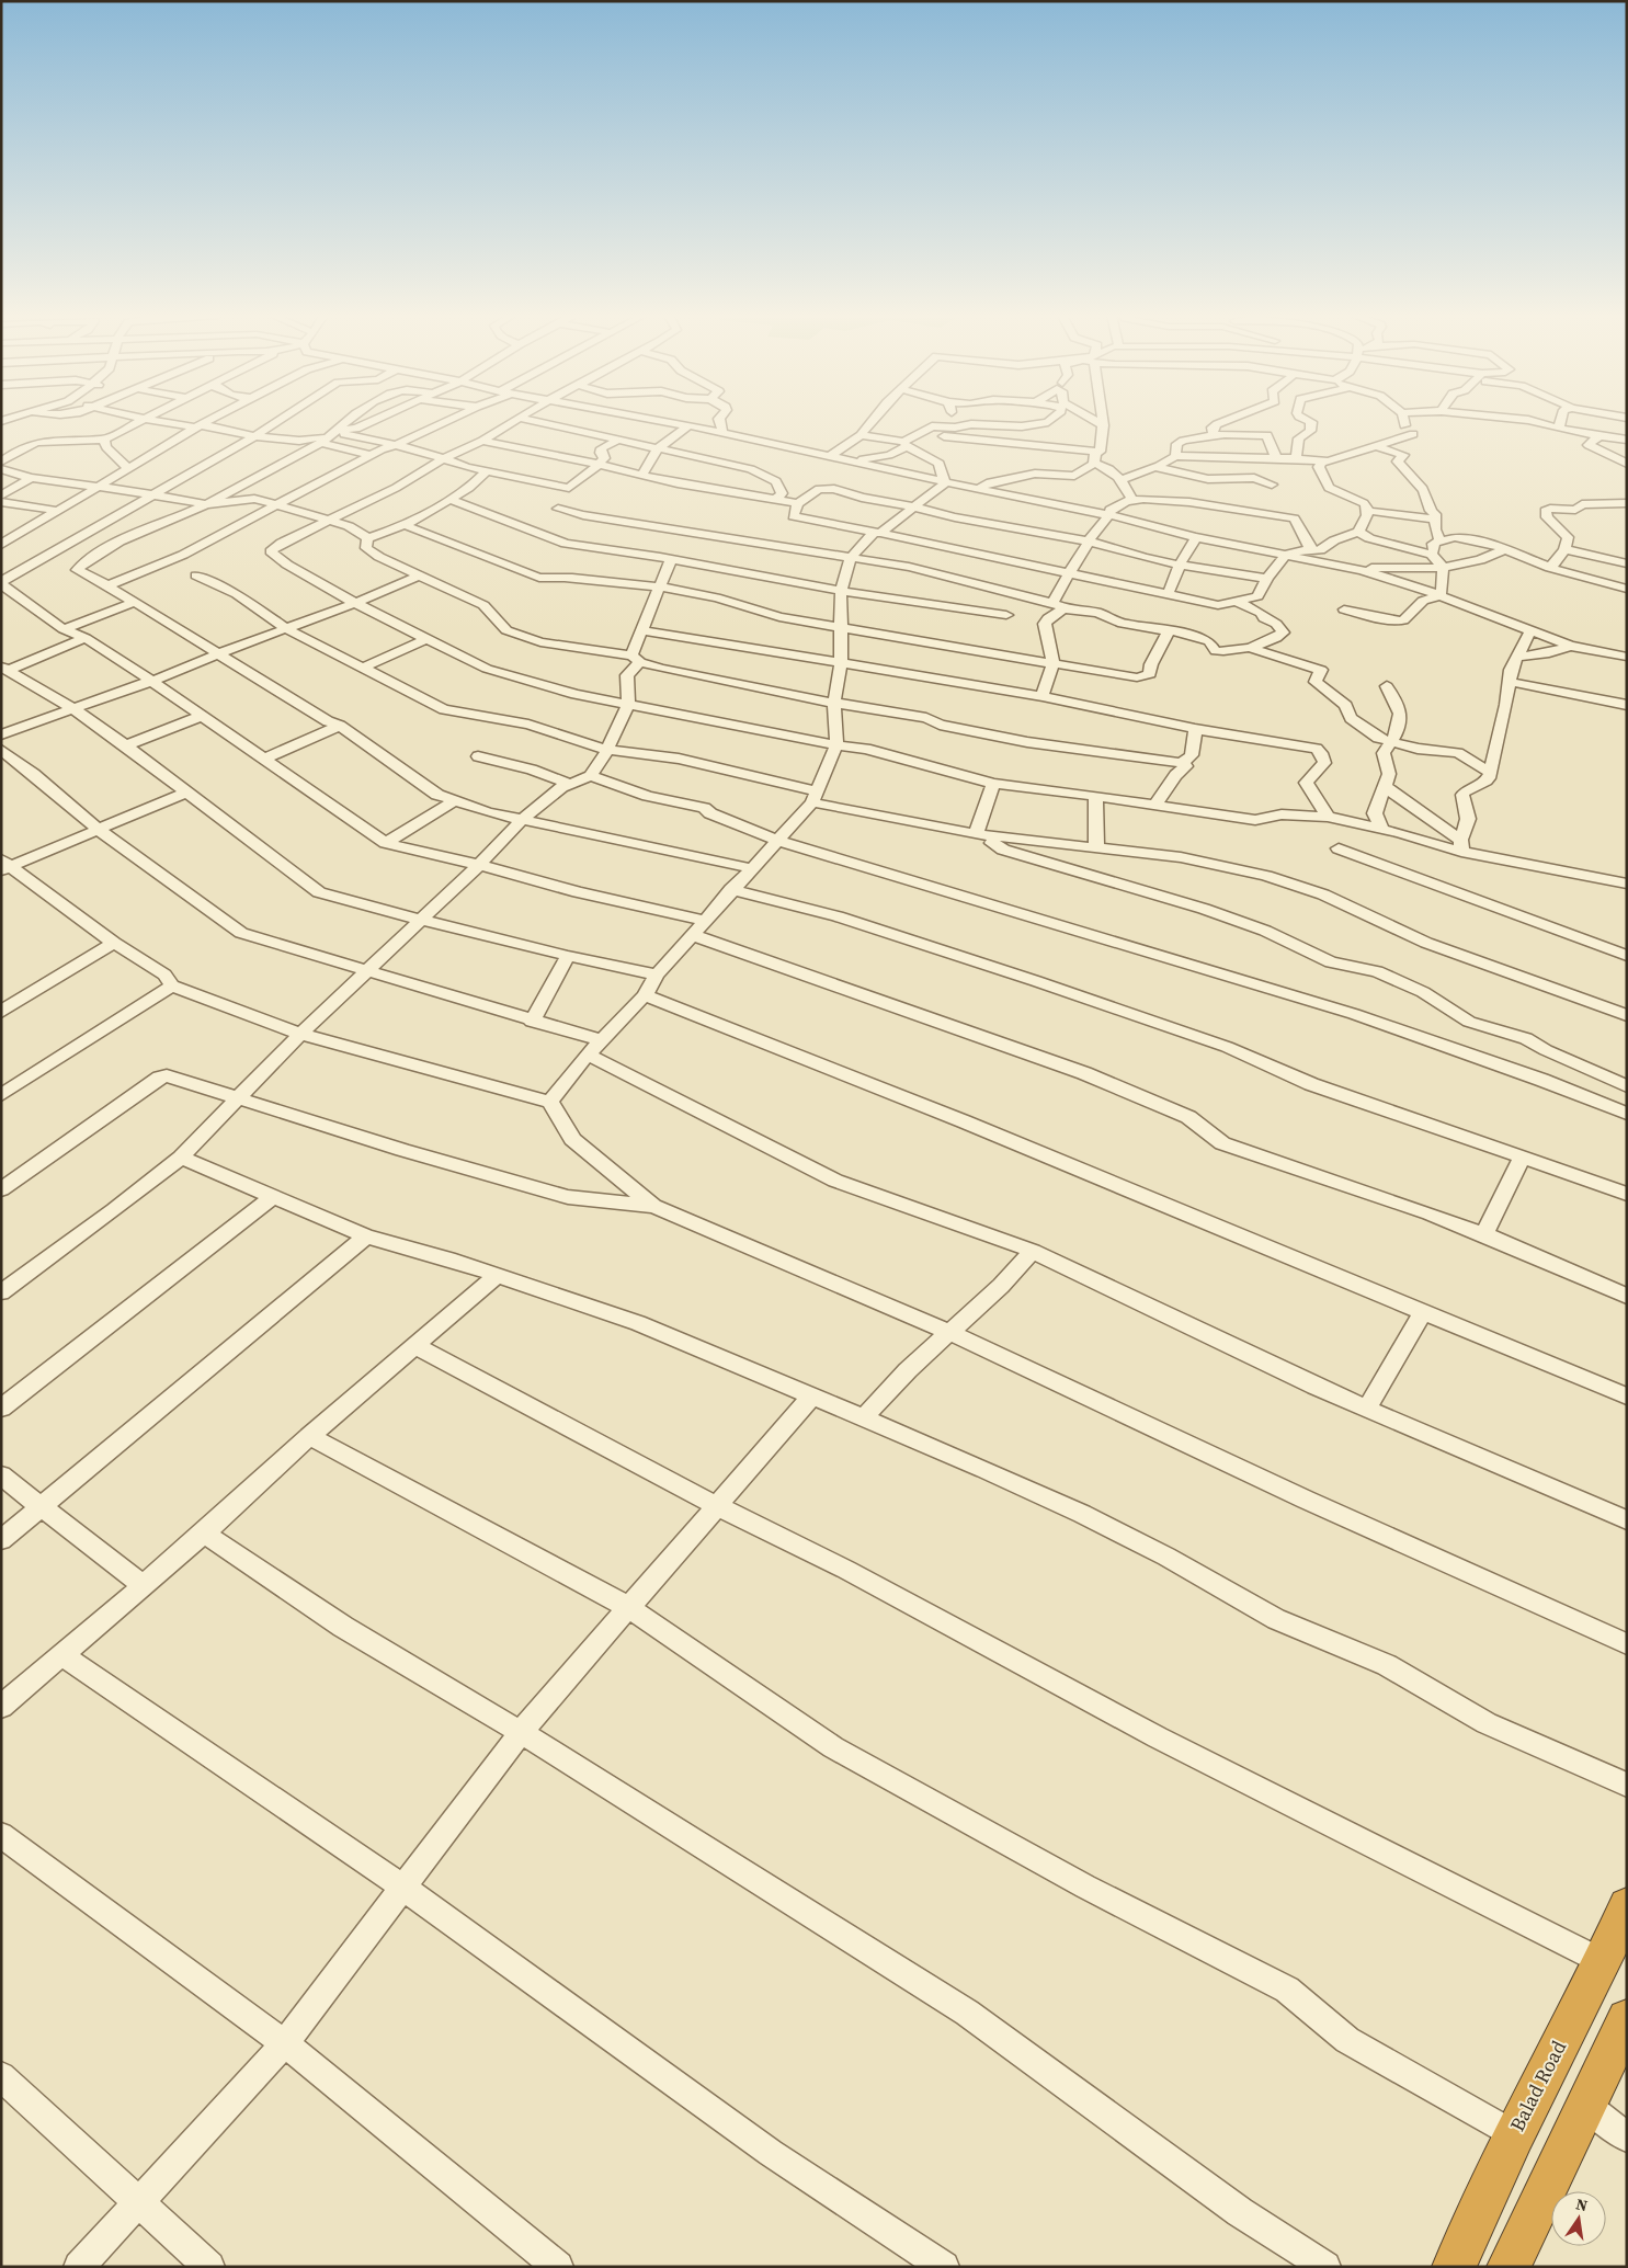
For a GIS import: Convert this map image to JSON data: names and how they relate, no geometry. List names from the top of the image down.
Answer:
{
  "streets": {
    "highway": ["Balad Road"]
  },
  "north": "top"
}
